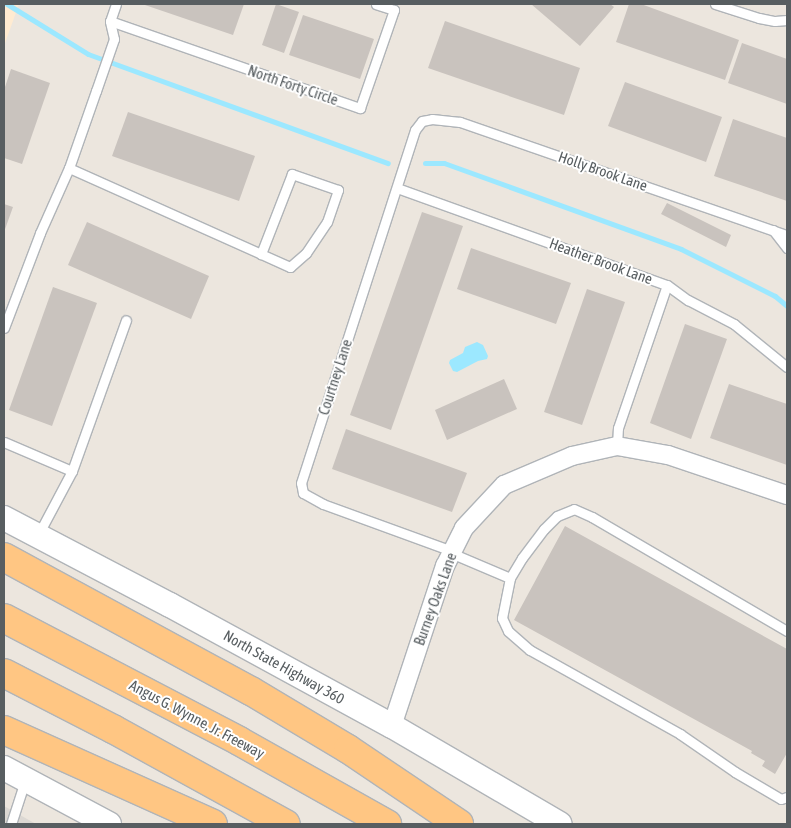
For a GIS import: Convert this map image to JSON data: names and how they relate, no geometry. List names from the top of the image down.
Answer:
{
  "streets": {
    "highway": ["Angus G. Wynne, Jr. Freeway"],
    "main road": ["North State Highway 360"],
    "street": ["Burney Oaks Lane"],
    "lane": [
      "North Forty Circle",
      "Holly Brook Lane",
      "Heather Brook Lane",
      "Courtney Lane"
    ]
  },
  "crossings": [
    ["Holly Brook Lane", "Courtney Lane"],
    ["Heather Brook Lane", "Courtney Lane"],
    ["Courtney Lane", "Burney Oaks Lane"],
    ["Burney Oaks Lane", "North State Highway 360"]
  ]
}
